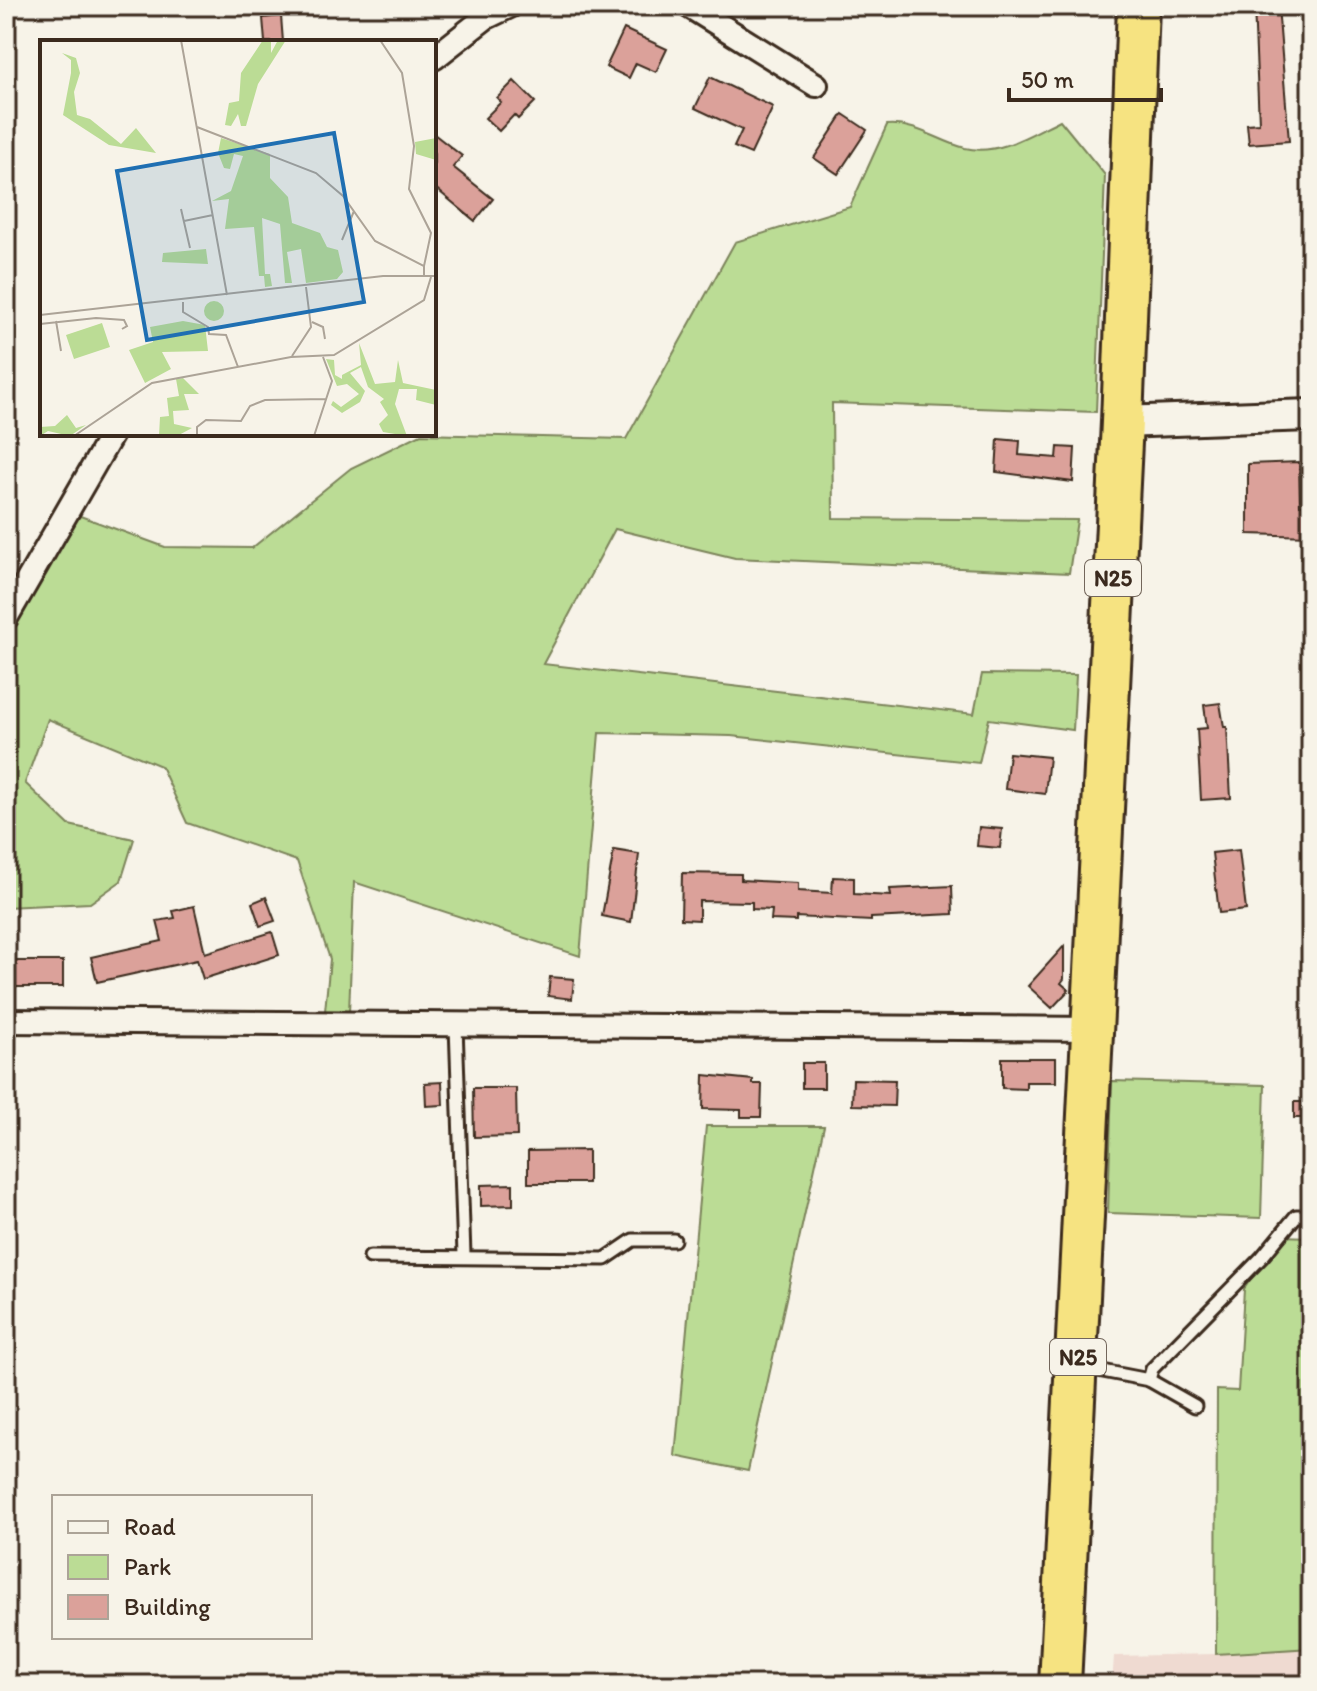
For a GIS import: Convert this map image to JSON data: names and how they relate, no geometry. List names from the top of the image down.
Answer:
{
  "streets": {
    "highway": ["N25"]
  },
  "legend": ["Road", "Park", "Building"],
  "scale_bar": "50 m"
}
